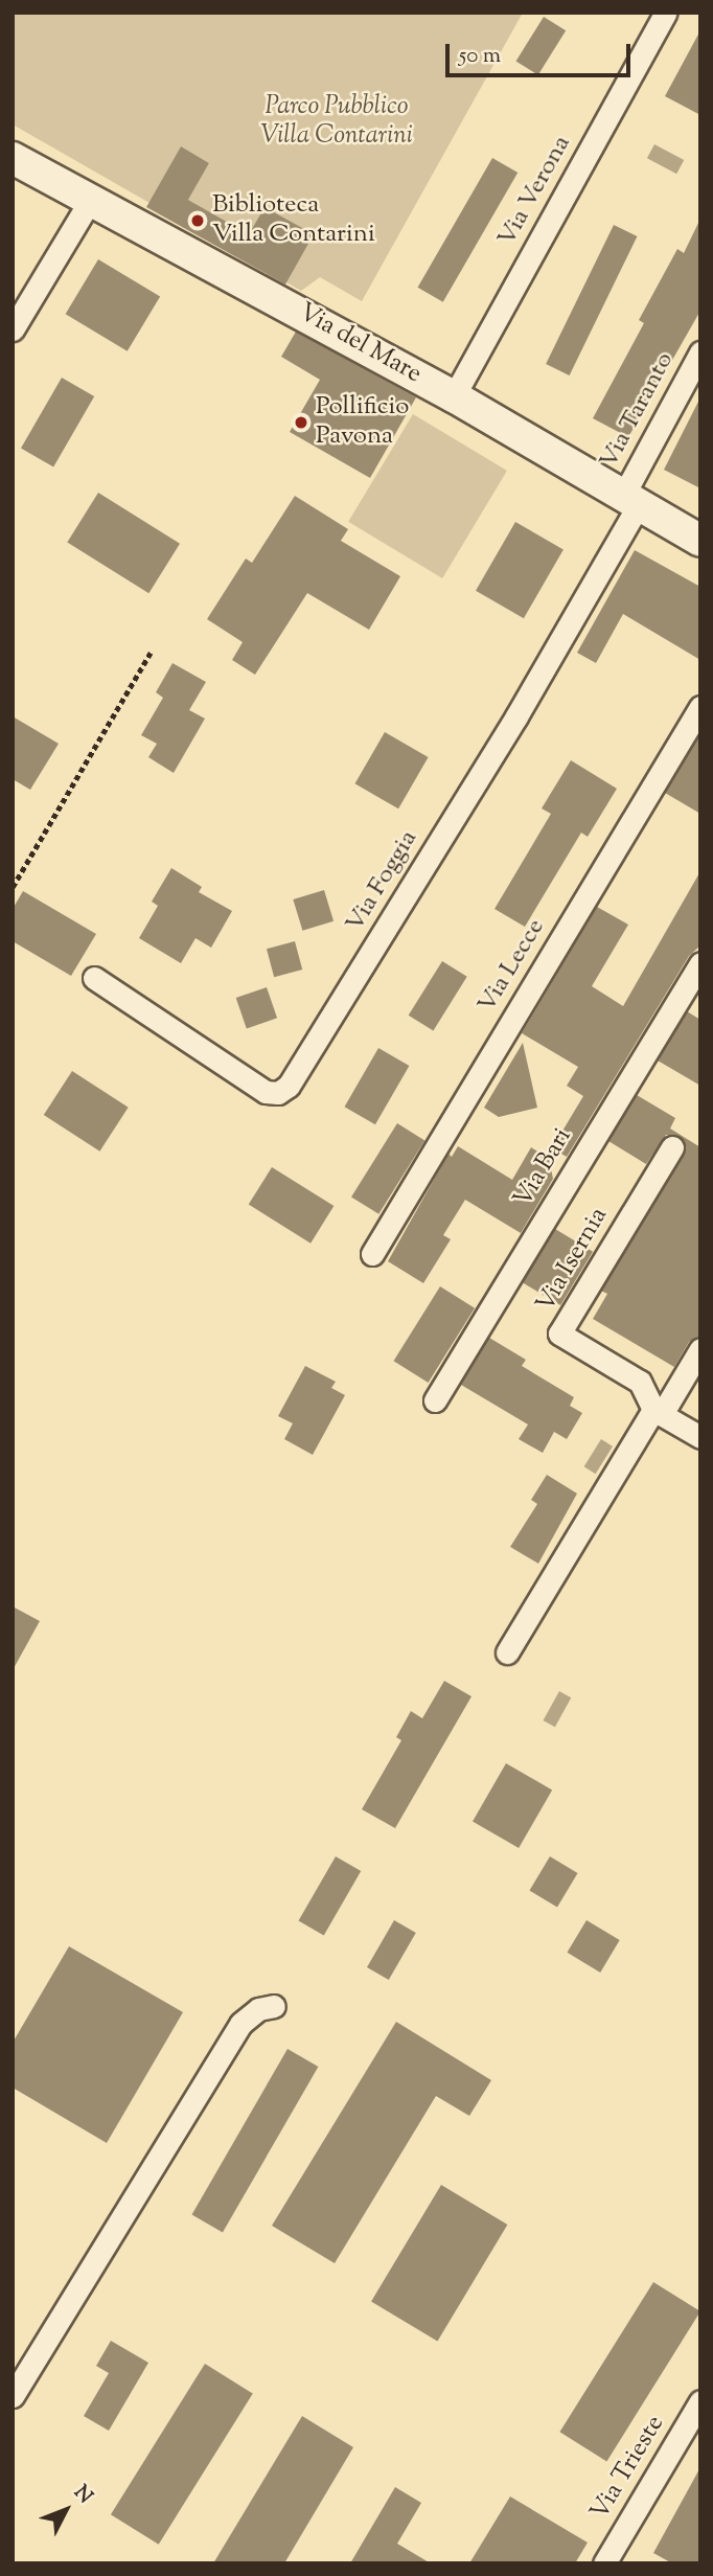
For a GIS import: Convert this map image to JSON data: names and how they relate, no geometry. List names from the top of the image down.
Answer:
{
  "streets": {
    "main road": ["Via del Mare"],
    "street": [
      "Via Verona",
      "Via Taranto",
      "Via Foggia",
      "Via Lecce",
      "Via Bari",
      "Via Isernia",
      "Via Trieste"
    ]
  },
  "crossings": [
    ["Via Verona", "Via del Mare"],
    ["Via del Mare", "Via Taranto"],
    ["Via del Mare", "Via Foggia"],
    ["Via Taranto", "Via Foggia"]
  ],
  "parks": ["Parco Pubblico Villa Contarini"],
  "places": ["Biblioteca Villa Contarini", "Pollificio Pavona"],
  "scale_bar": "50 m",
  "north": "top right"
}
